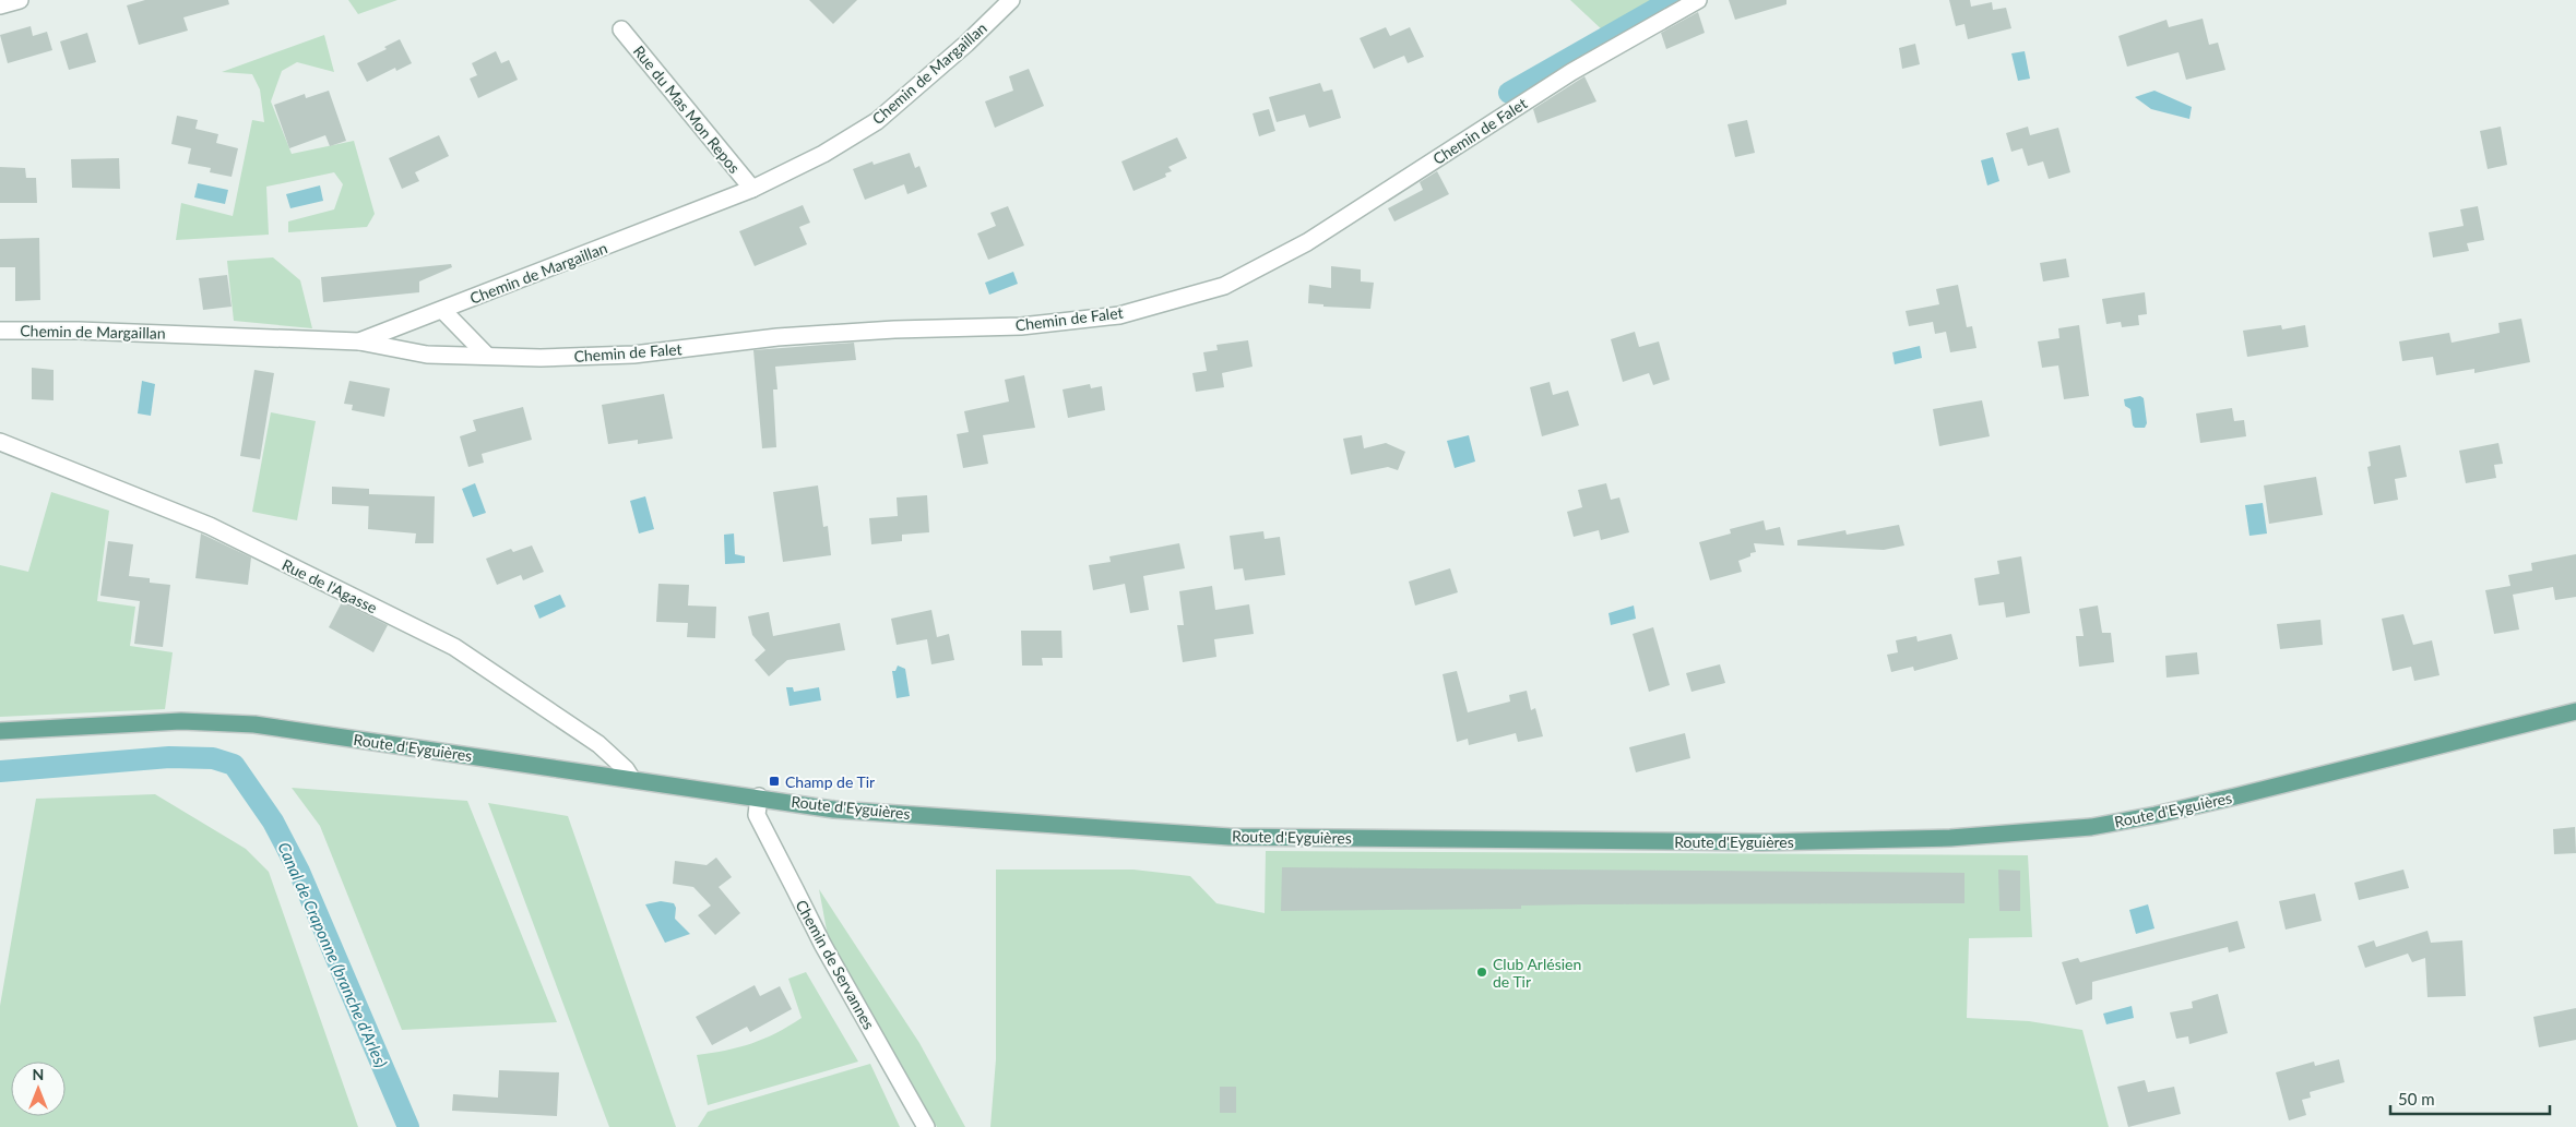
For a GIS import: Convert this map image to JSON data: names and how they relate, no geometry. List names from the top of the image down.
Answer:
{
  "streets": {
    "main road": ["Route d'Eyguières"],
    "street": [
      "Chemin de Margaillan",
      "Rue du Mas Mon Repos",
      "Chemin de Falet",
      "Rue de l'Agasse",
      "Chemin de Servannes"
    ]
  },
  "crossings": [
    ["Chemin de Margaillan", "Rue du Mas Mon Repos"],
    ["Chemin de Margaillan", "Chemin de Falet"],
    ["Rue de l'Agasse", "Route d'Eyguières"],
    ["Route d'Eyguières", "Chemin de Servannes"]
  ],
  "water": ["Canal de Craponne (branche d'Arles)"],
  "places": {
    "transit": ["Champ de Tir"],
    "other": ["Club Arlésien de Tir"]
  },
  "scale_bar": "50 m",
  "north": "top"
}
